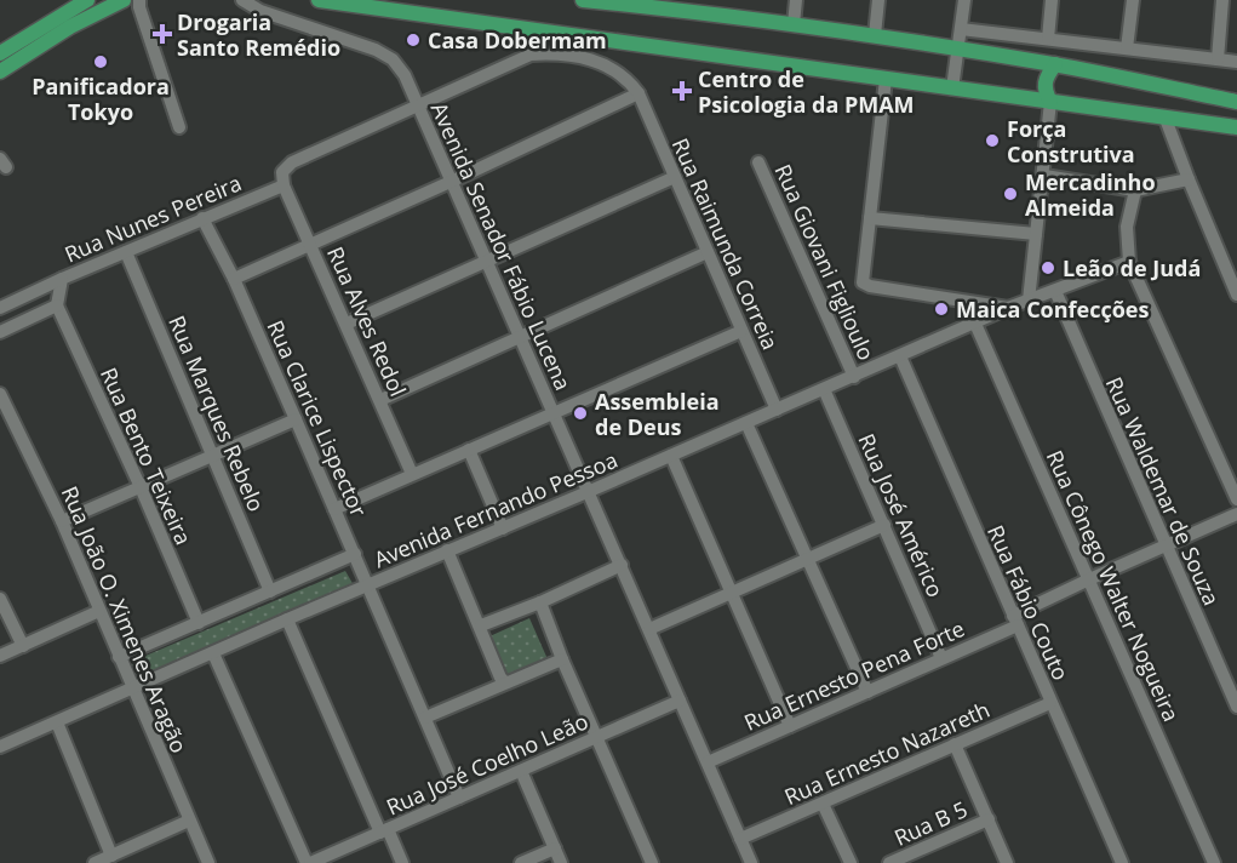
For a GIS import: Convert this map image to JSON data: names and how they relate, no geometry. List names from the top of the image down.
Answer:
{
  "streets": {
    "street": [
      "Rua Nunes Pereira",
      "Rua Raimunda Correia",
      "Avenida Senador Fábio Lucena",
      "Rua Giovani Figlioulo",
      "Rua Alves Redol",
      "Rua Marques Rebelo",
      "Rua Clarice Lispector",
      "Rua Bento Teixeira",
      "Rua Waldemar de Souza",
      "Avenida Fernando Pessoa",
      "Rua José Américo",
      "Rua Cônego Walter Nogueira",
      "Rua Fábio Couto",
      "Rua João O. Ximenes Aragão",
      "Rua Ernesto Pena Forte",
      "Rua Ernesto Nazareth",
      "Rua José Coelho Leão",
      "Rua B 5"
    ]
  },
  "crossings": [
    ["Rua Nunes Pereira", "Rua Alves Redol"],
    ["Rua Nunes Pereira", "Rua Marques Rebelo"],
    ["Rua Nunes Pereira", "Rua Clarice Lispector"],
    ["Rua Nunes Pereira", "Rua Bento Teixeira"],
    ["Rua Raimunda Correia", "Avenida Fernando Pessoa"],
    ["Avenida Senador Fábio Lucena", "Avenida Fernando Pessoa"],
    ["Avenida Senador Fábio Lucena", "Rua Ernesto Pena Forte"],
    ["Avenida Senador Fábio Lucena", "Rua Ernesto Nazareth"],
    ["Avenida Senador Fábio Lucena", "Rua José Coelho Leão"],
    ["Rua Giovani Figlioulo", "Avenida Fernando Pessoa"],
    ["Rua Clarice Lispector", "Avenida Fernando Pessoa"],
    ["Rua Clarice Lispector", "Rua José Coelho Leão"],
    ["Rua Waldemar de Souza", "Avenida Fernando Pessoa"],
    ["Rua Waldemar de Souza", "Rua Ernesto Pena Forte"],
    ["Avenida Fernando Pessoa", "Rua José Américo"],
    ["Avenida Fernando Pessoa", "Rua Cônego Walter Nogueira"],
    ["Avenida Fernando Pessoa", "Rua Fábio Couto"],
    ["Avenida Fernando Pessoa", "Rua João O. Ximenes Aragão"],
    ["Rua José Américo", "Rua Ernesto Pena Forte"],
    ["Rua Cônego Walter Nogueira", "Rua Ernesto Pena Forte"],
    ["Rua Fábio Couto", "Rua Ernesto Pena Forte"],
    ["Rua Fábio Couto", "Rua Ernesto Nazareth"]
  ],
  "places": {
    "health": ["Drogaria Santo Remédio", "Centro de Psicologia da PMAM"],
    "other": [
      "Casa Dobermam",
      "Panificadora Tokyo",
      "Força Construtiva",
      "Mercadinho Almeida",
      "Leão de Judá",
      "Maica Confecções",
      "Assembleia de Deus"
    ]
  }
}
